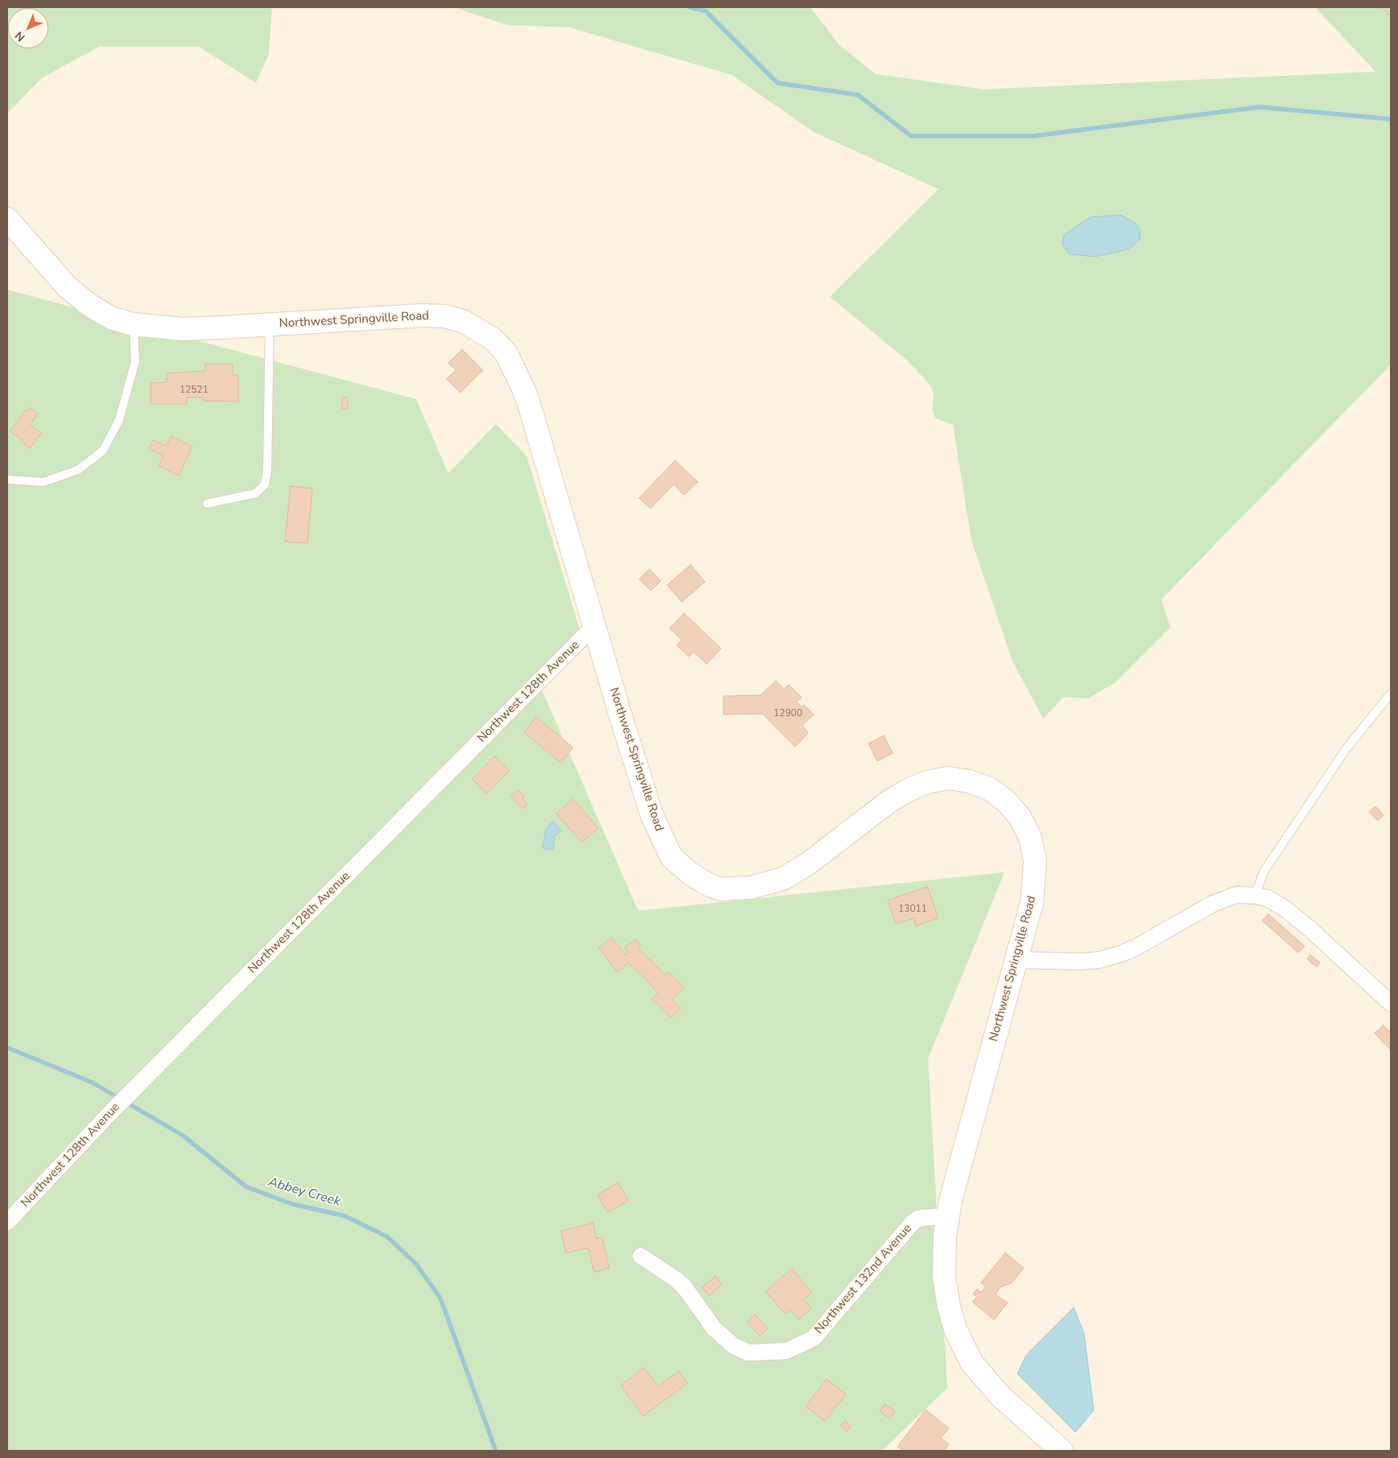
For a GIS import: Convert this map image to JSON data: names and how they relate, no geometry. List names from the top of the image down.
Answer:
{
  "streets": {
    "street": ["Northwest Springville Road", "Northwest 128th Avenue", "Northwest 132nd Avenue"]
  },
  "crossings": [
    ["Northwest Springville Road", "Northwest 128th Avenue"],
    ["Northwest Springville Road", "Northwest 132nd Avenue"]
  ],
  "water": ["Abbey Creek"],
  "house_numbers": ["12521", "12900", "13011"],
  "north": "bottom left"
}
